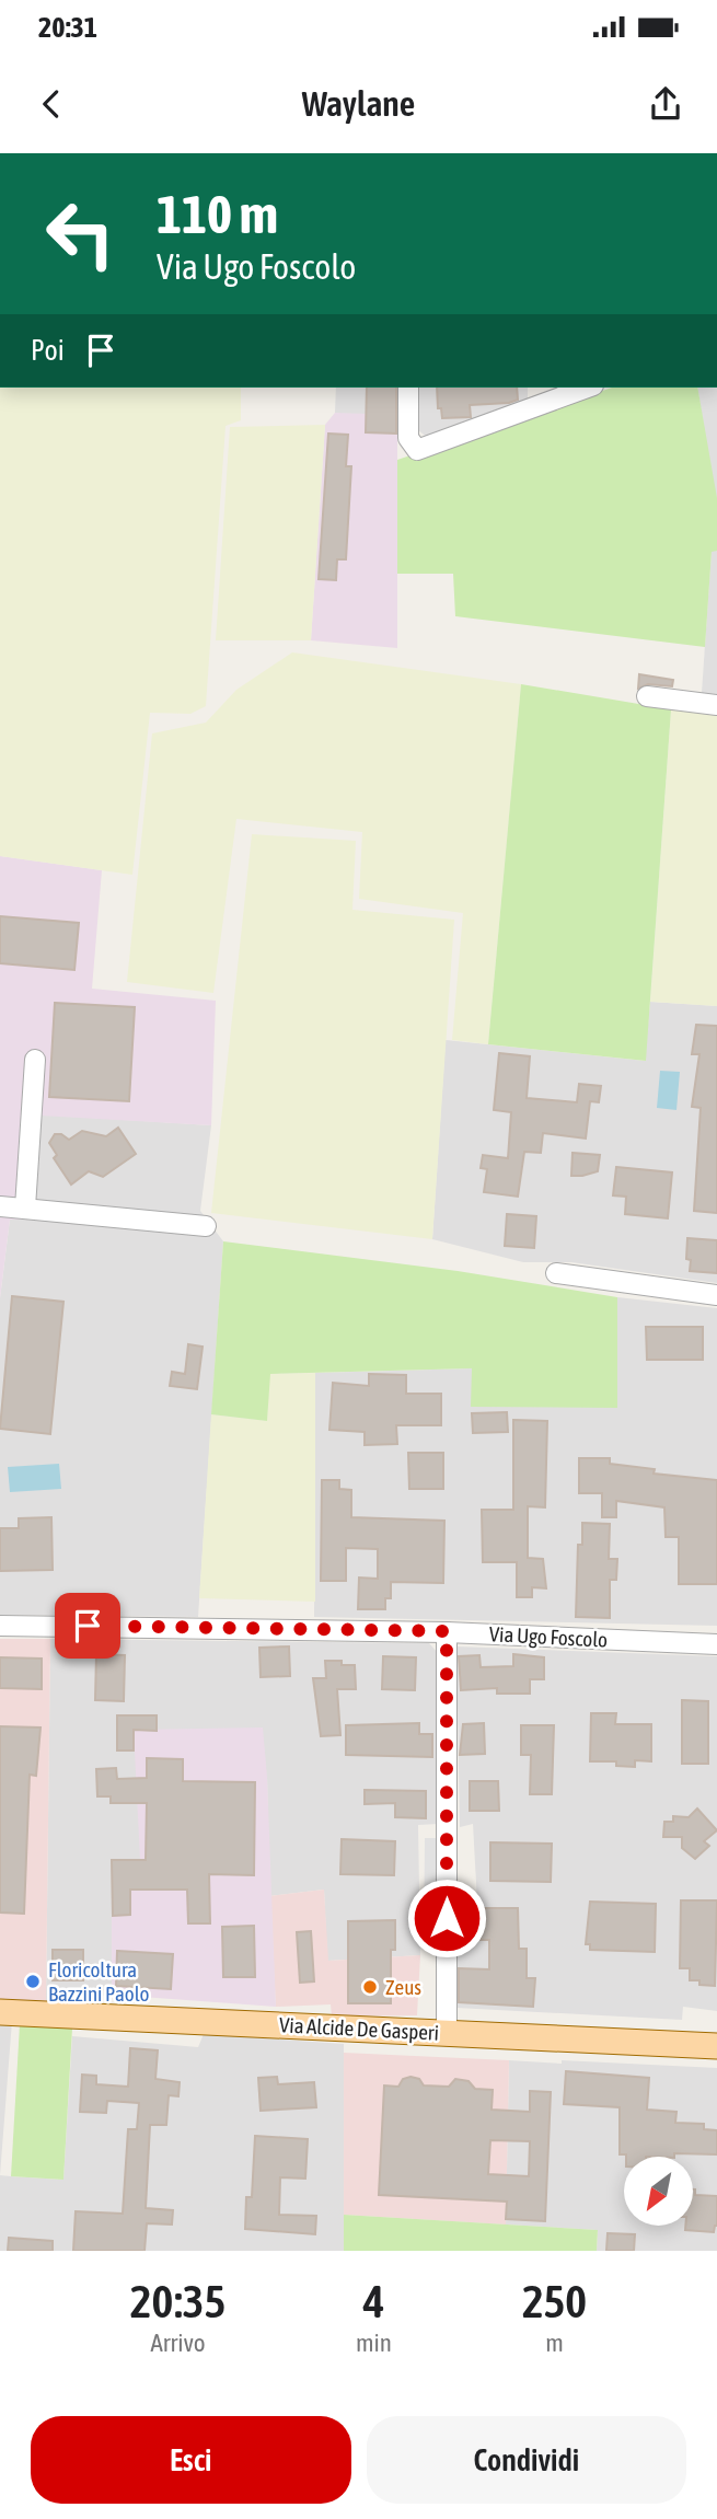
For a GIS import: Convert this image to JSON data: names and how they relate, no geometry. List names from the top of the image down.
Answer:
{
  "streets": {
    "main road": ["Via Alcide De Gasperi"],
    "street": ["Via Ugo Foscolo"]
  },
  "places": ["Floricoltura Bazzini Paolo", "Zeus"],
  "north": "bottom left",
  "page": {
    "status": "20:31",
    "header": "Waylane",
    "turn": ["110 m", "Via Ugo Foscolo"],
    "then": "Poi",
    "eta": [
      "20:35",
      "Arrivo",
      "4",
      "min",
      "250",
      "m"
    ],
    "buttons": ["Esci", "Condividi"]
  }
}
